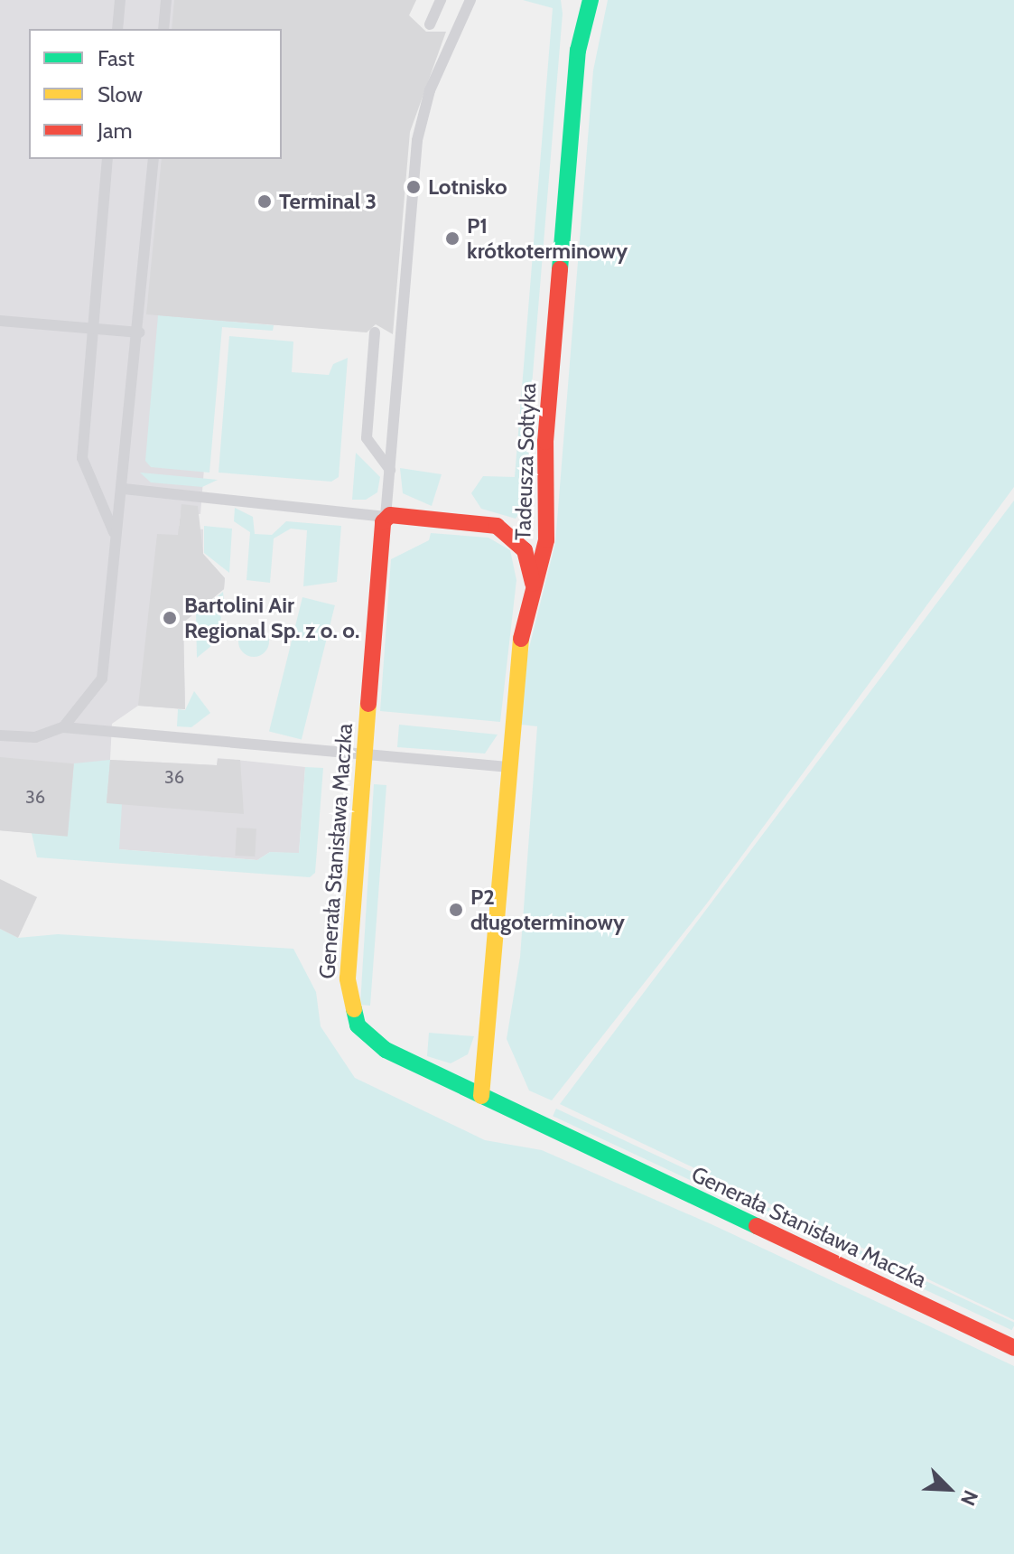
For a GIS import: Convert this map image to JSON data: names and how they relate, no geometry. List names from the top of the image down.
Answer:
{
  "streets": {
    "street": ["Tadeusza Sołtyka", "Generała Stanisława Maczka"]
  },
  "crossings": [
    ["Tadeusza Sołtyka", "Generała Stanisława Maczka"]
  ],
  "places": [
    "Lotnisko",
    "Terminal 3",
    "P1 krótkoterminowy",
    "Bartolini Air Regional Sp. z o. o.",
    "P2 długoterminowy"
  ],
  "house_numbers": ["36", "36"],
  "legend": ["Fast", "Slow", "Jam"],
  "north": "bottom right"
}
